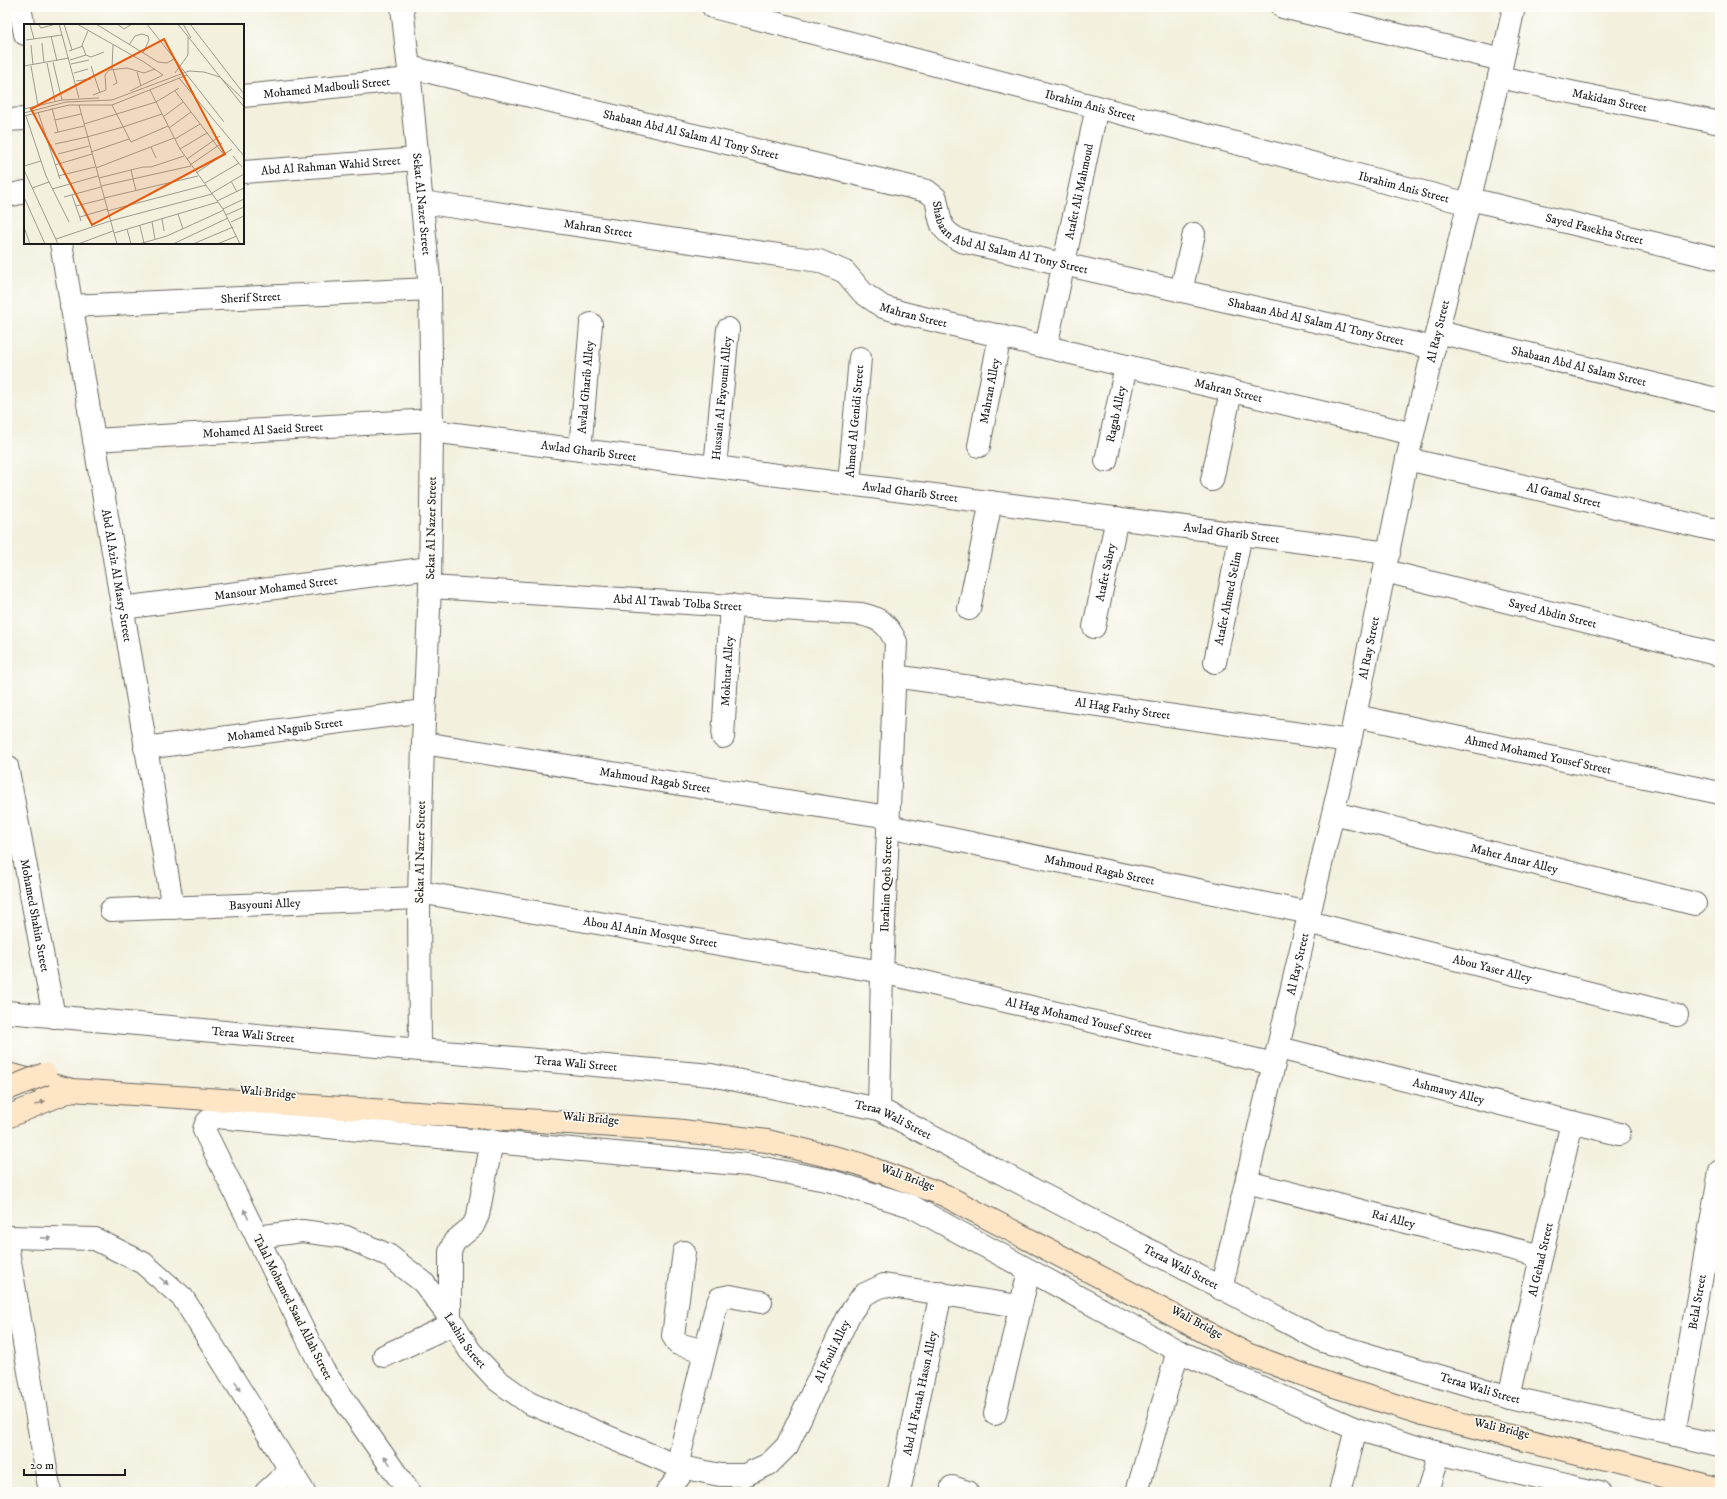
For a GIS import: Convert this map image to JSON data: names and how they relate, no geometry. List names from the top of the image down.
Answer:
{
  "streets": {
    "main road": ["Wali Bridge"],
    "street": [
      "Mohamed Madbouli Street",
      "Makidam Street",
      "Ibrahim Anis Street",
      "Shabaan Abd Al Salam Al Tony Street",
      "Abd Al Rahman Wahid Street",
      "Atafet Ali Mahmoud",
      "Sekat Al Nazer Street",
      "Mahran Street",
      "Sayed Fasekha Street",
      "Sherif Street",
      "Al Ray Street",
      "Shabaan Abd Al Salam Street",
      "Awlad Gharib Alley",
      "Mahran Alley",
      "Hussain Al Fayoumi Alley",
      "Ragab Alley",
      "Ahmed Al Genidi Street",
      "Mohamed Al Saeid Street",
      "Awlad Gharib Street",
      "Al Gamal Street",
      "Atafet Sabry",
      "Abd Al Aziz Al Masry Street",
      "Mansour Mohamed Street",
      "Atafet Ahmed Selim",
      "Abd Al Tawab Tolba Street",
      "Sayed Abdin Street",
      "Mokhtar Alley",
      "Al Hag Fathy Street",
      "Mohamed Naguib Street",
      "Ahmed Mohamed Yousef Street",
      "Mahmoud Ragab Street",
      "Maher Antar Alley",
      "Ibrahim Qotb Street",
      "Basyouni Alley",
      "Mohamed Shahin Street",
      "Abou Al Anin Mosque Street",
      "Abou Yaser Alley",
      "Al Hag Mohamed Yousef Street",
      "Teraa Wali Street",
      "Ashmawy Alley",
      "Rai Alley",
      "Al Gehad Street",
      "Belal Street",
      "Talal Mohamed Saad Allah Street",
      "Lashin Street",
      "Al Fouli Alley",
      "Abd Al Fattah Hassn Alley"
    ]
  },
  "crossings": [
    ["Mohamed Madbouli Street", "Shabaan Abd Al Salam Al Tony Street"],
    ["Mohamed Madbouli Street", "Sekat Al Nazer Street"],
    ["Makidam Street", "Al Ray Street"],
    ["Ibrahim Anis Street", "Atafet Ali Mahmoud"],
    ["Ibrahim Anis Street", "Sayed Fasekha Street"],
    ["Ibrahim Anis Street", "Al Ray Street"],
    ["Shabaan Abd Al Salam Al Tony Street", "Atafet Ali Mahmoud"],
    ["Shabaan Abd Al Salam Al Tony Street", "Sekat Al Nazer Street"],
    ["Shabaan Abd Al Salam Al Tony Street", "Al Ray Street"],
    ["Shabaan Abd Al Salam Al Tony Street", "Shabaan Abd Al Salam Street"],
    ["Abd Al Rahman Wahid Street", "Sekat Al Nazer Street"],
    ["Atafet Ali Mahmoud", "Mahran Street"],
    ["Sekat Al Nazer Street", "Mahran Street"],
    ["Sekat Al Nazer Street", "Sherif Street"],
    ["Sekat Al Nazer Street", "Mohamed Al Saeid Street"],
    ["Sekat Al Nazer Street", "Awlad Gharib Street"],
    ["Sekat Al Nazer Street", "Mansour Mohamed Street"],
    ["Sekat Al Nazer Street", "Abd Al Tawab Tolba Street"],
    ["Sekat Al Nazer Street", "Mohamed Naguib Street"],
    ["Sekat Al Nazer Street", "Mahmoud Ragab Street"],
    ["Sekat Al Nazer Street", "Basyouni Alley"],
    ["Sekat Al Nazer Street", "Abou Al Anin Mosque Street"],
    ["Sekat Al Nazer Street", "Teraa Wali Street"],
    ["Mahran Street", "Al Ray Street"],
    ["Mahran Street", "Mahran Alley"],
    ["Mahran Street", "Ragab Alley"],
    ["Sayed Fasekha Street", "Al Ray Street"],
    ["Sherif Street", "Abd Al Aziz Al Masry Street"],
    ["Al Ray Street", "Shabaan Abd Al Salam Street"],
    ["Al Ray Street", "Awlad Gharib Street"],
    ["Al Ray Street", "Al Gamal Street"],
    ["Al Ray Street", "Sayed Abdin Street"],
    ["Al Ray Street", "Al Hag Fathy Street"],
    ["Al Ray Street", "Ahmed Mohamed Yousef Street"],
    ["Al Ray Street", "Mahmoud Ragab Street"],
    ["Al Ray Street", "Maher Antar Alley"],
    ["Al Ray Street", "Abou Yaser Alley"],
    ["Al Ray Street", "Al Hag Mohamed Yousef Street"],
    ["Al Ray Street", "Teraa Wali Street"],
    ["Al Ray Street", "Ashmawy Alley"],
    ["Al Ray Street", "Rai Alley"],
    ["Awlad Gharib Alley", "Awlad Gharib Street"],
    ["Hussain Al Fayoumi Alley", "Awlad Gharib Street"],
    ["Ahmed Al Genidi Street", "Awlad Gharib Street"],
    ["Mohamed Al Saeid Street", "Awlad Gharib Street"],
    ["Mohamed Al Saeid Street", "Abd Al Aziz Al Masry Street"],
    ["Awlad Gharib Street", "Atafet Sabry"],
    ["Awlad Gharib Street", "Atafet Ahmed Selim"],
    ["Awlad Gharib Street", "Sayed Abdin Street"],
    ["Abd Al Aziz Al Masry Street", "Mansour Mohamed Street"],
    ["Abd Al Aziz Al Masry Street", "Mohamed Naguib Street"],
    ["Abd Al Aziz Al Masry Street", "Basyouni Alley"],
    ["Mansour Mohamed Street", "Abd Al Tawab Tolba Street"],
    ["Abd Al Tawab Tolba Street", "Mokhtar Alley"],
    ["Abd Al Tawab Tolba Street", "Al Hag Fathy Street"],
    ["Abd Al Tawab Tolba Street", "Ibrahim Qotb Street"],
    ["Al Hag Fathy Street", "Ibrahim Qotb Street"],
    ["Mahmoud Ragab Street", "Ibrahim Qotb Street"],
    ["Mahmoud Ragab Street", "Abou Yaser Alley"],
    ["Ibrahim Qotb Street", "Abou Al Anin Mosque Street"],
    ["Ibrahim Qotb Street", "Al Hag Mohamed Yousef Street"],
    ["Ibrahim Qotb Street", "Teraa Wali Street"],
    ["Basyouni Alley", "Abou Al Anin Mosque Street"],
    ["Mohamed Shahin Street", "Teraa Wali Street"],
    ["Abou Al Anin Mosque Street", "Al Hag Mohamed Yousef Street"],
    ["Al Hag Mohamed Yousef Street", "Ashmawy Alley"],
    ["Teraa Wali Street", "Al Gehad Street"],
    ["Teraa Wali Street", "Belal Street"],
    ["Ashmawy Alley", "Al Gehad Street"],
    ["Rai Alley", "Al Gehad Street"],
    ["Talal Mohamed Saad Allah Street", "Lashin Street"],
    ["Lashin Street", "Al Fouli Alley"],
    ["Al Fouli Alley", "Abd Al Fattah Hassn Alley"]
  ],
  "scale_bar": "20 m"
}
